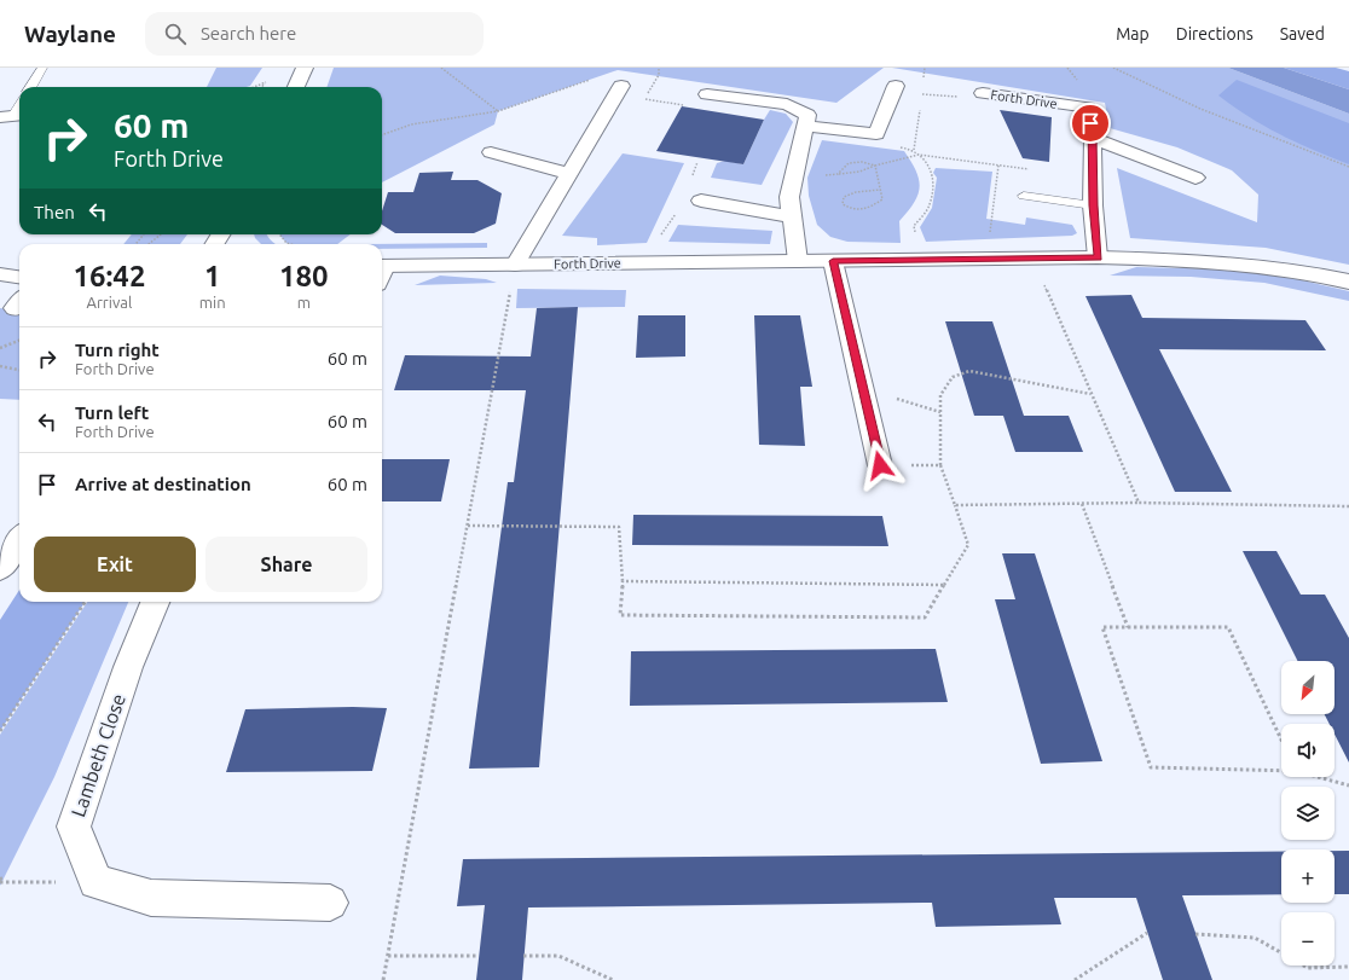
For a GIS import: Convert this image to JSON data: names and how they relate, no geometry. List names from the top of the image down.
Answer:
{
  "streets": {
    "street": ["Forth Drive", "Lambeth Close"]
  },
  "north": "bottom left",
  "page": {
    "header": "Waylane",
    "search": "Search here",
    "nav": ["Map", "Directions", "Saved"],
    "turn": ["60 m", "Forth Drive"],
    "then": "Then",
    "eta": [
      "16:42",
      "Arrival",
      "1",
      "min",
      "180",
      "m"
    ],
    "list": [
      {
        "name": "Turn right",
        "note": "Forth Drive",
        "value": "60 m"
      },
      {
        "name": "Turn left",
        "note": "Forth Drive",
        "value": "60 m"
      },
      {
        "name": "Arrive at destination",
        "value": "60 m"
      }
    ],
    "buttons": ["Exit", "Share"],
    "map_buttons": ["+", "−"]
  }
}
